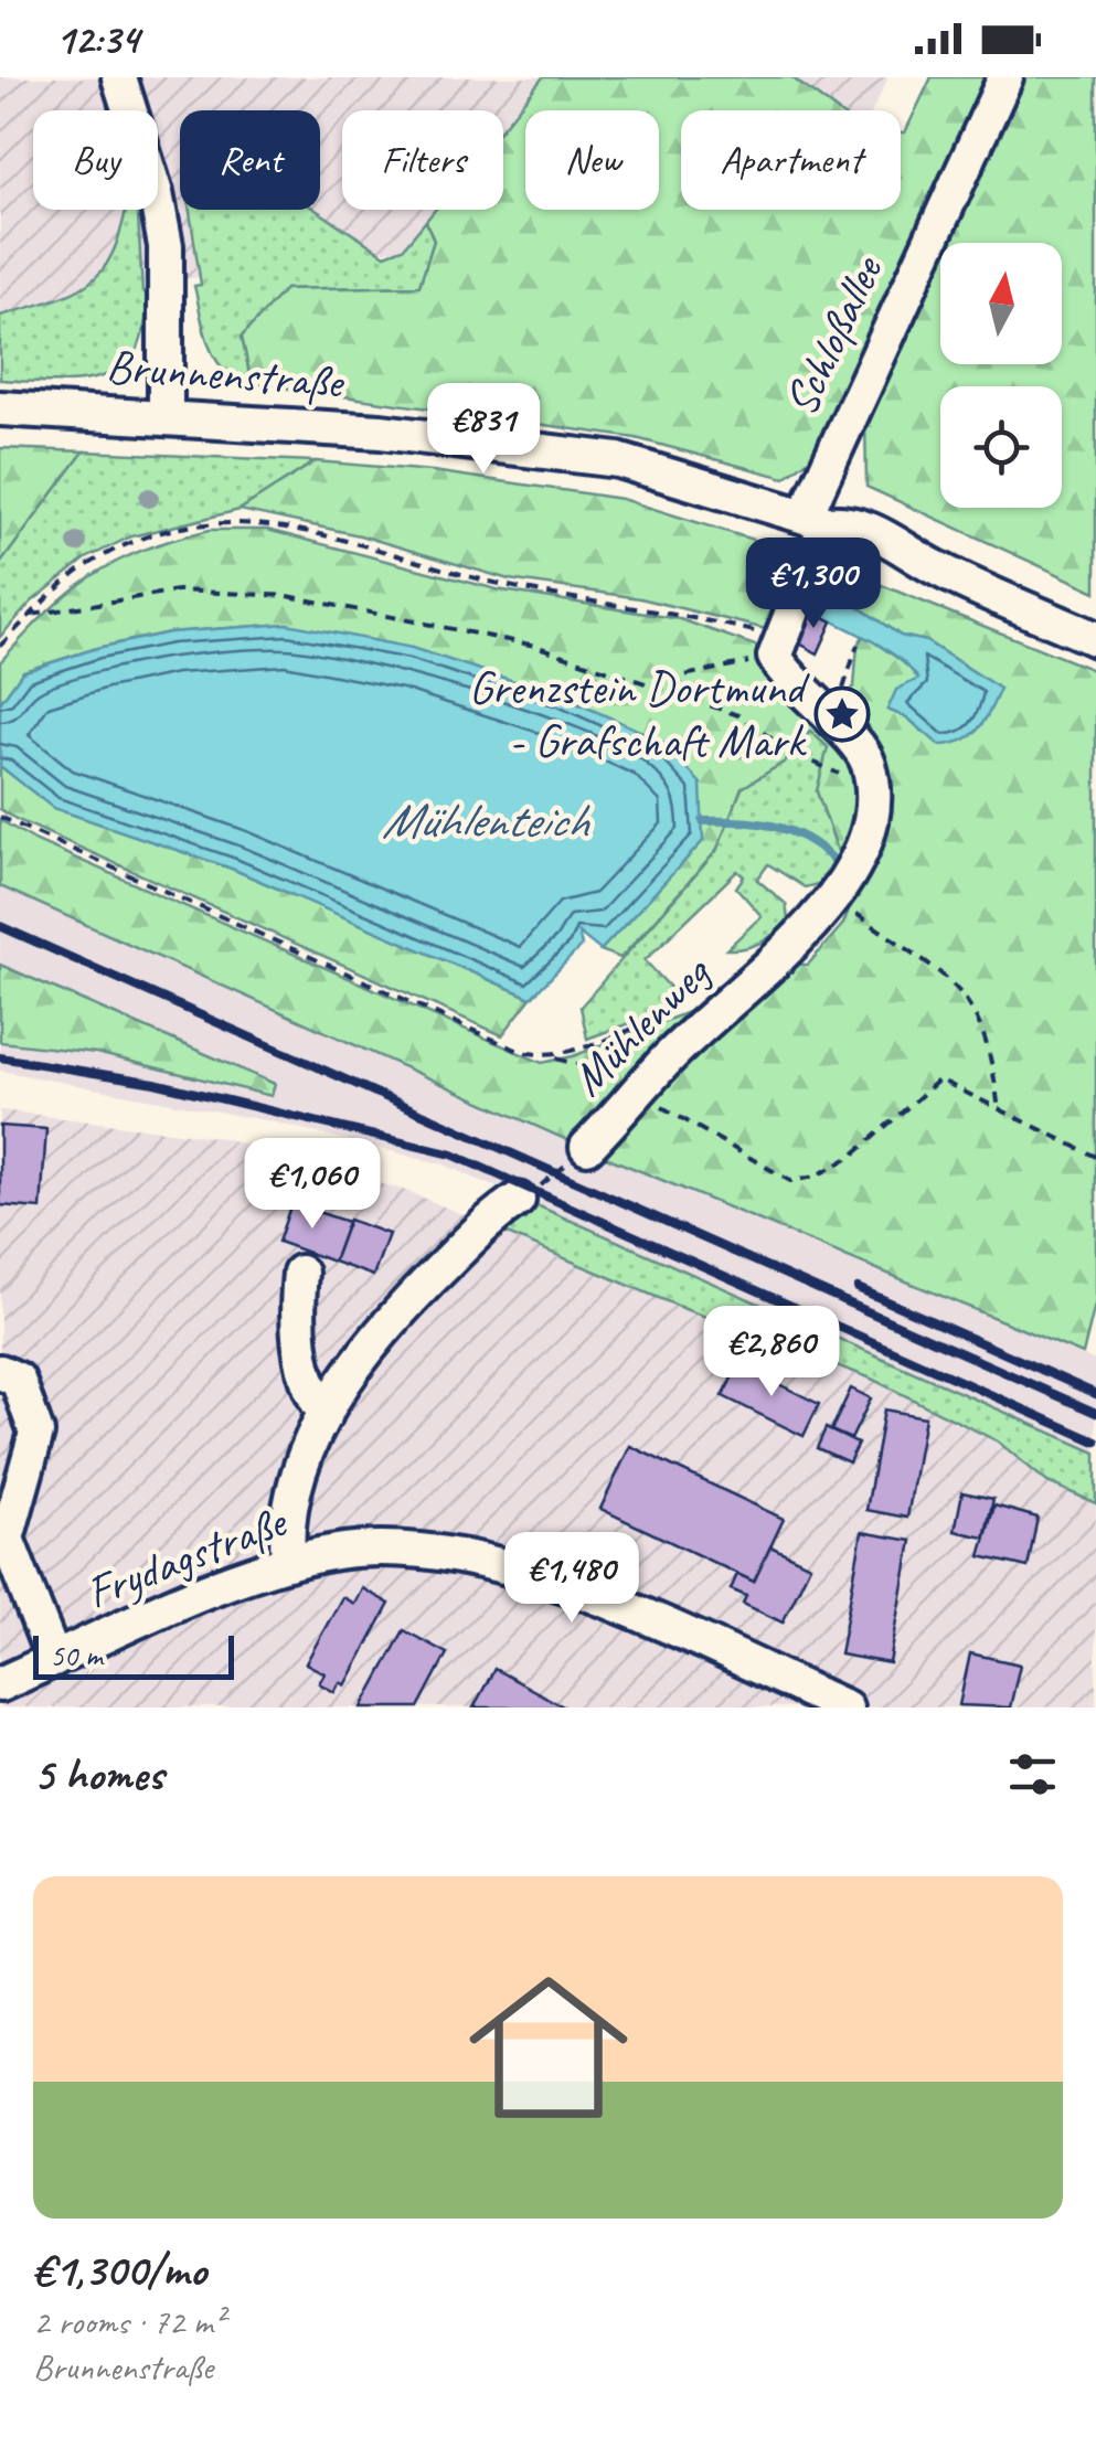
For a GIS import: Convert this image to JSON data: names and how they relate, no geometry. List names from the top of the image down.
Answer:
{
  "streets": {
    "street": [
      "Schloßallee",
      "Brunnenstraße",
      "Mühlenweg",
      "Frydagstraße"
    ]
  },
  "crossings": [
    ["Schloßallee", "Brunnenstraße"]
  ],
  "water": ["Mühlenteich"],
  "places": {
    "place": ["Grenzstein Dortmund - Grafschaft Mark"]
  },
  "scale_bar": "50 m",
  "north": "top",
  "page": {
    "status": "12:34",
    "chip": [
      "Buy",
      "Rent",
      "Filters",
      "New",
      "Apartment"
    ],
    "price": [
      "€831",
      "€1,300",
      "€1,060",
      "€2,860",
      "€1,480"
    ],
    "scale": "50 m",
    "heading": "5 homes",
    "list": [
      {
        "name": "€1,300/mo",
        "note": "2 rooms · 72 m² · Brunnenstraße"
      }
    ]
  }
}
